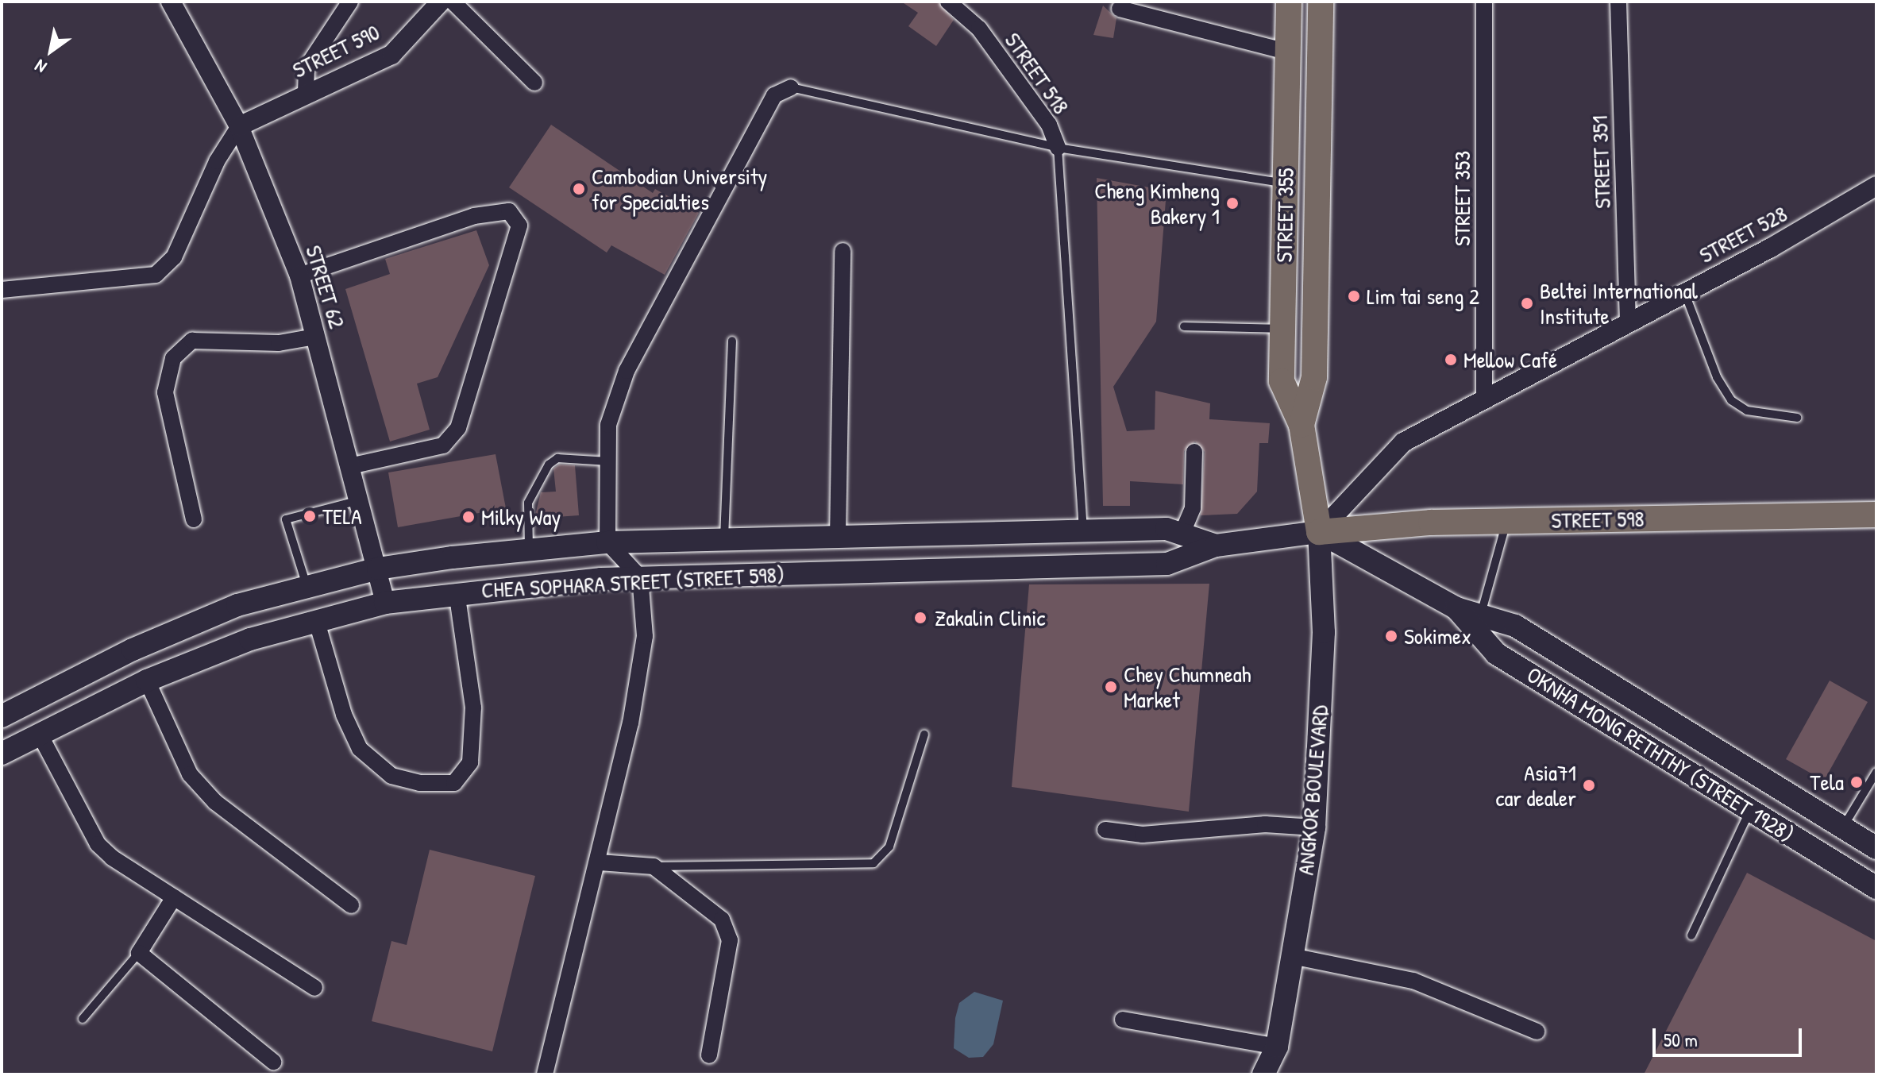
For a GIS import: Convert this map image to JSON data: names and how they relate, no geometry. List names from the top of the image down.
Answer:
{
  "streets": {
    "main road": [
      "STREET 355",
      "STREET 598",
      "CHEA SOPHARA STREET (STREET 598)",
      "OKNHA MONG RETHTHY (STREET 1928)",
      "ANGKOR BOULEVARD"
    ],
    "street": [
      "STREET 590",
      "STREET 518",
      "STREET 351",
      "STREET 353",
      "STREET 528",
      "STREET 62"
    ]
  },
  "crossings": [
    ["STREET 590", "STREET 62"],
    ["STREET 351", "STREET 528"],
    ["STREET 353", "STREET 528"],
    ["STREET 355", "STREET 528"],
    ["STREET 355", "STREET 598"],
    ["STREET 355", "CHEA SOPHARA STREET (STREET 598)"],
    ["STREET 355", "OKNHA MONG RETHTHY (STREET 1928)"],
    ["STREET 355", "ANGKOR BOULEVARD"],
    ["STREET 528", "STREET 598"],
    ["STREET 528", "CHEA SOPHARA STREET (STREET 598)"],
    ["STREET 528", "OKNHA MONG RETHTHY (STREET 1928)"],
    ["STREET 528", "ANGKOR BOULEVARD"],
    ["STREET 62", "CHEA SOPHARA STREET (STREET 598)"],
    ["STREET 598", "CHEA SOPHARA STREET (STREET 598)"],
    ["STREET 598", "OKNHA MONG RETHTHY (STREET 1928)"],
    ["STREET 598", "ANGKOR BOULEVARD"],
    ["CHEA SOPHARA STREET (STREET 598)", "OKNHA MONG RETHTHY (STREET 1928)"],
    ["CHEA SOPHARA STREET (STREET 598)", "ANGKOR BOULEVARD"],
    ["OKNHA MONG RETHTHY (STREET 1928)", "ANGKOR BOULEVARD"]
  ],
  "places": [
    "Cambodian University for Specialties",
    "Cheng Kimheng Bakery 1",
    "Lim tai seng 2",
    "Beltei International Institute",
    "Mellow Café",
    "TELA",
    "Milky Way",
    "Zakalin Clinic",
    "Sokimex",
    "Chey Chumneah Market",
    "Tela",
    "Asia71 car dealer"
  ],
  "scale_bar": "50 m",
  "north": "bottom left"
}
